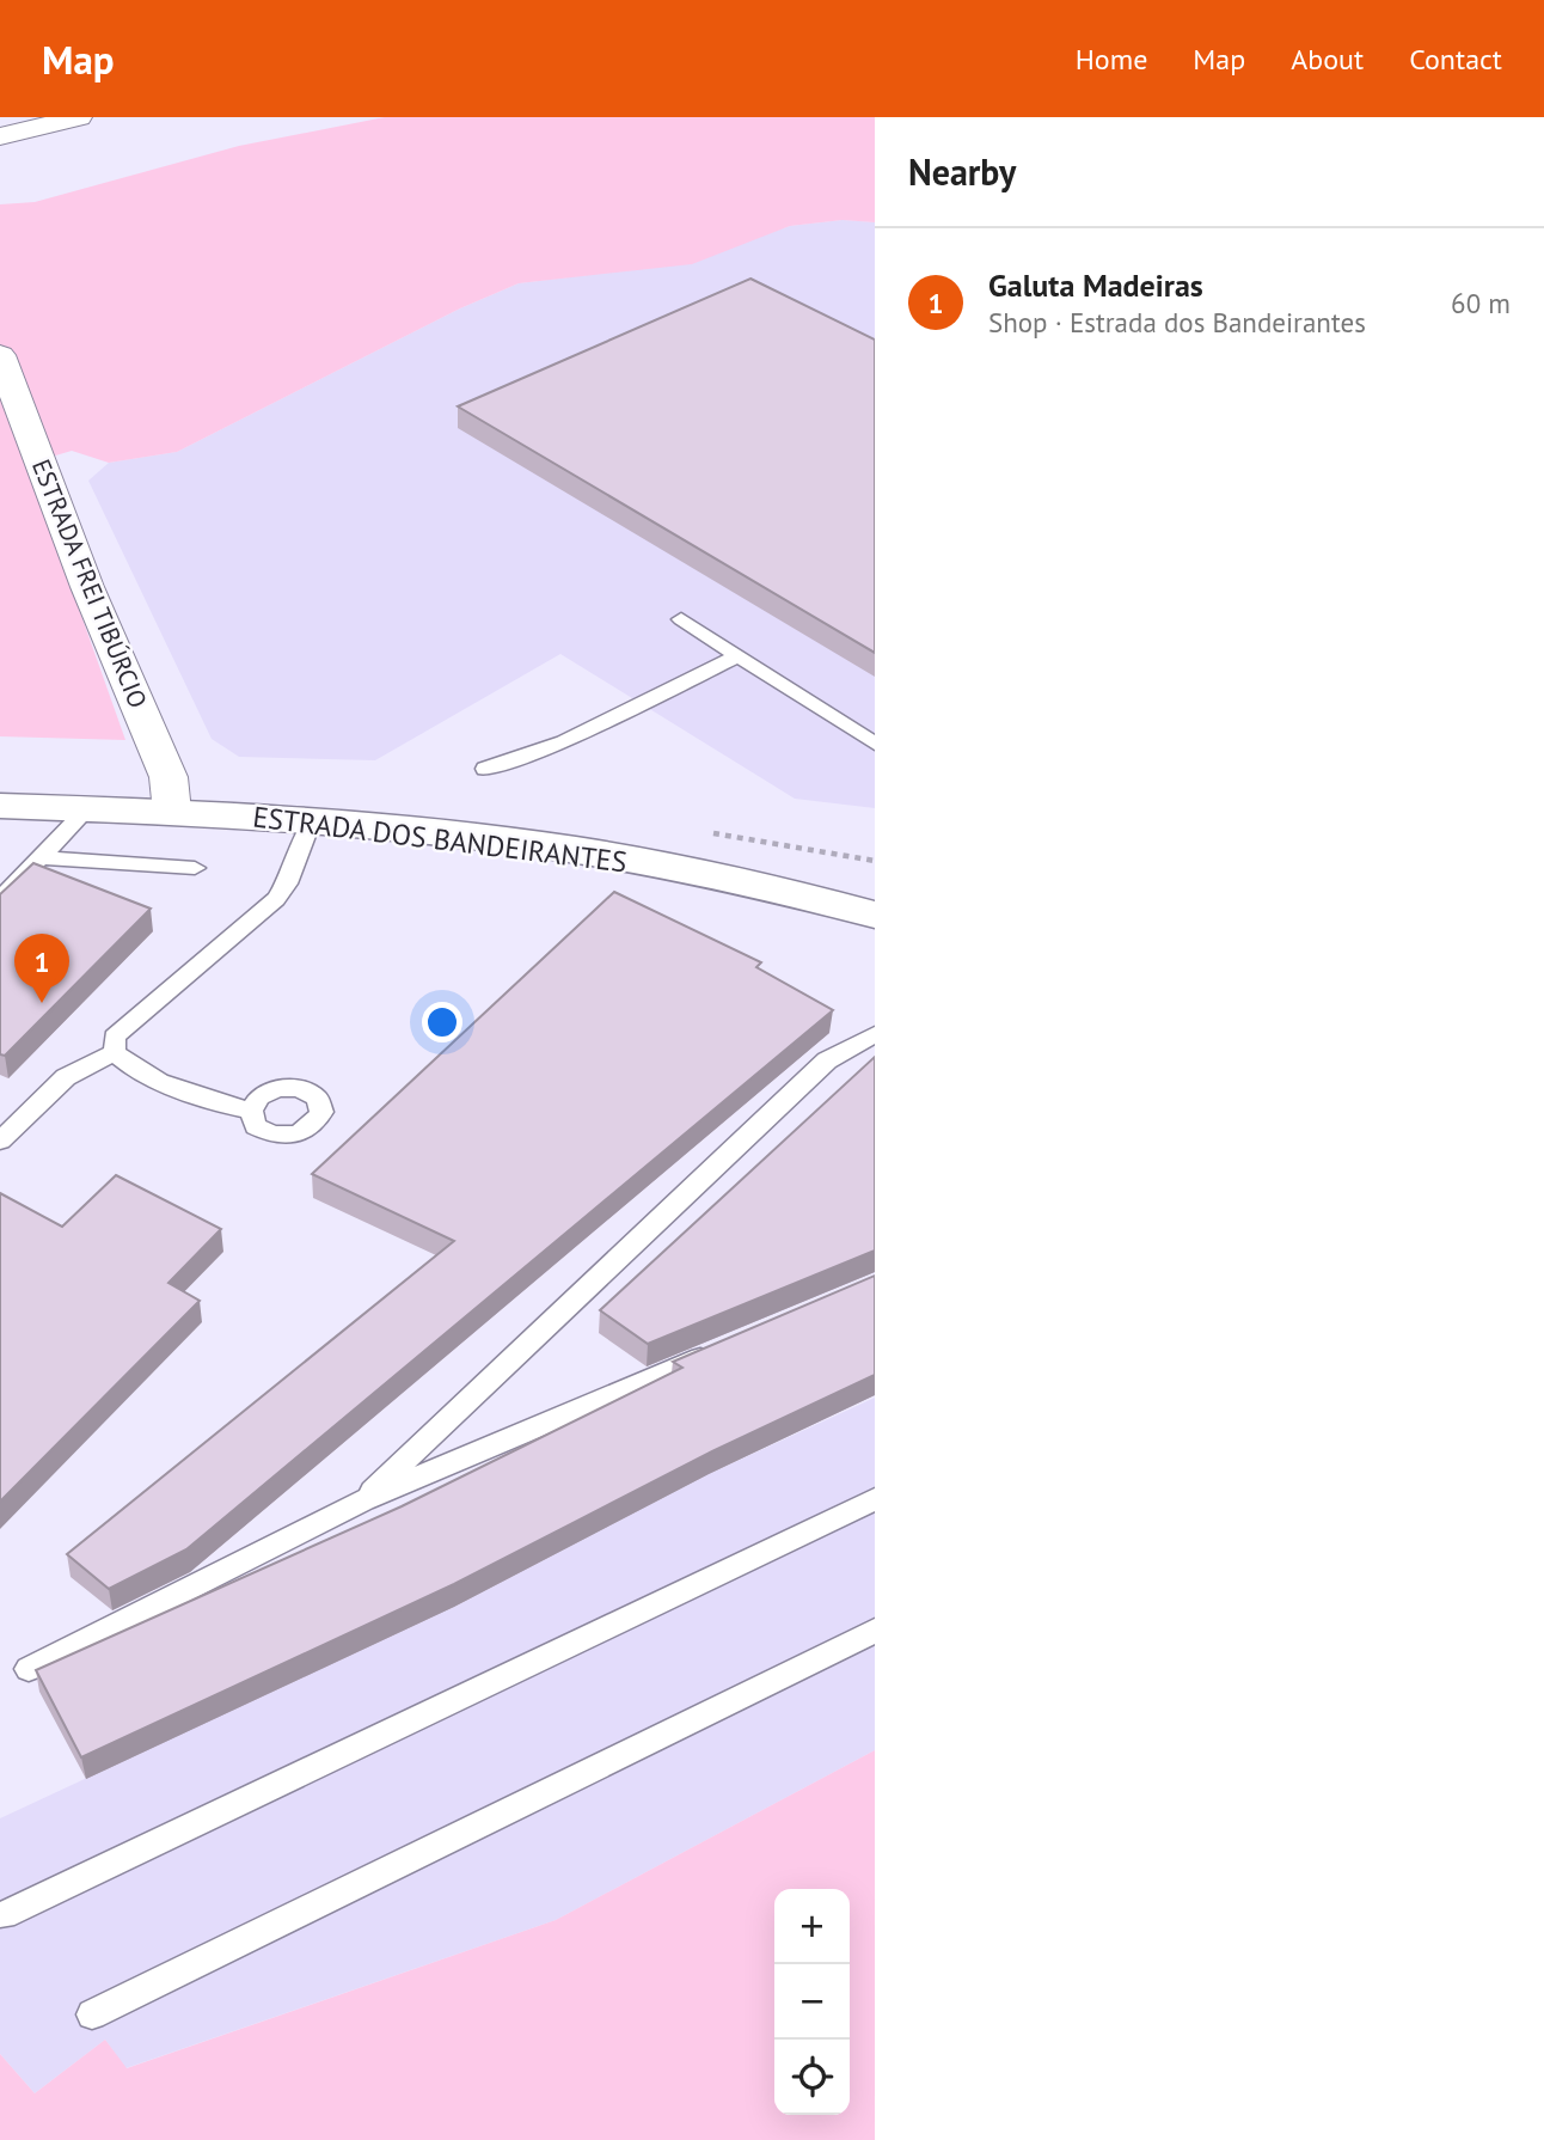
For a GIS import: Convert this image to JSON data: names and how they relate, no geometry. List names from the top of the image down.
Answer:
{
  "streets": {
    "main road": ["ESTRADA DOS BANDEIRANTES"],
    "street": ["ESTRADA FREI TIBÚRCIO"]
  },
  "crossings": [
    ["ESTRADA FREI TIBÚRCIO", "ESTRADA DOS BANDEIRANTES"]
  ],
  "page": {
    "header": "Map",
    "nav": [
      "Home",
      "Map",
      "About",
      "Contact"
    ],
    "heading": "Nearby",
    "list": [
      {
        "mark": "1",
        "name": "Galuta Madeiras",
        "note": "Shop · Estrada dos Bandeirantes",
        "value": "60 m"
      }
    ],
    "pins": "1",
    "map_buttons": ["+", "−"]
  }
}
